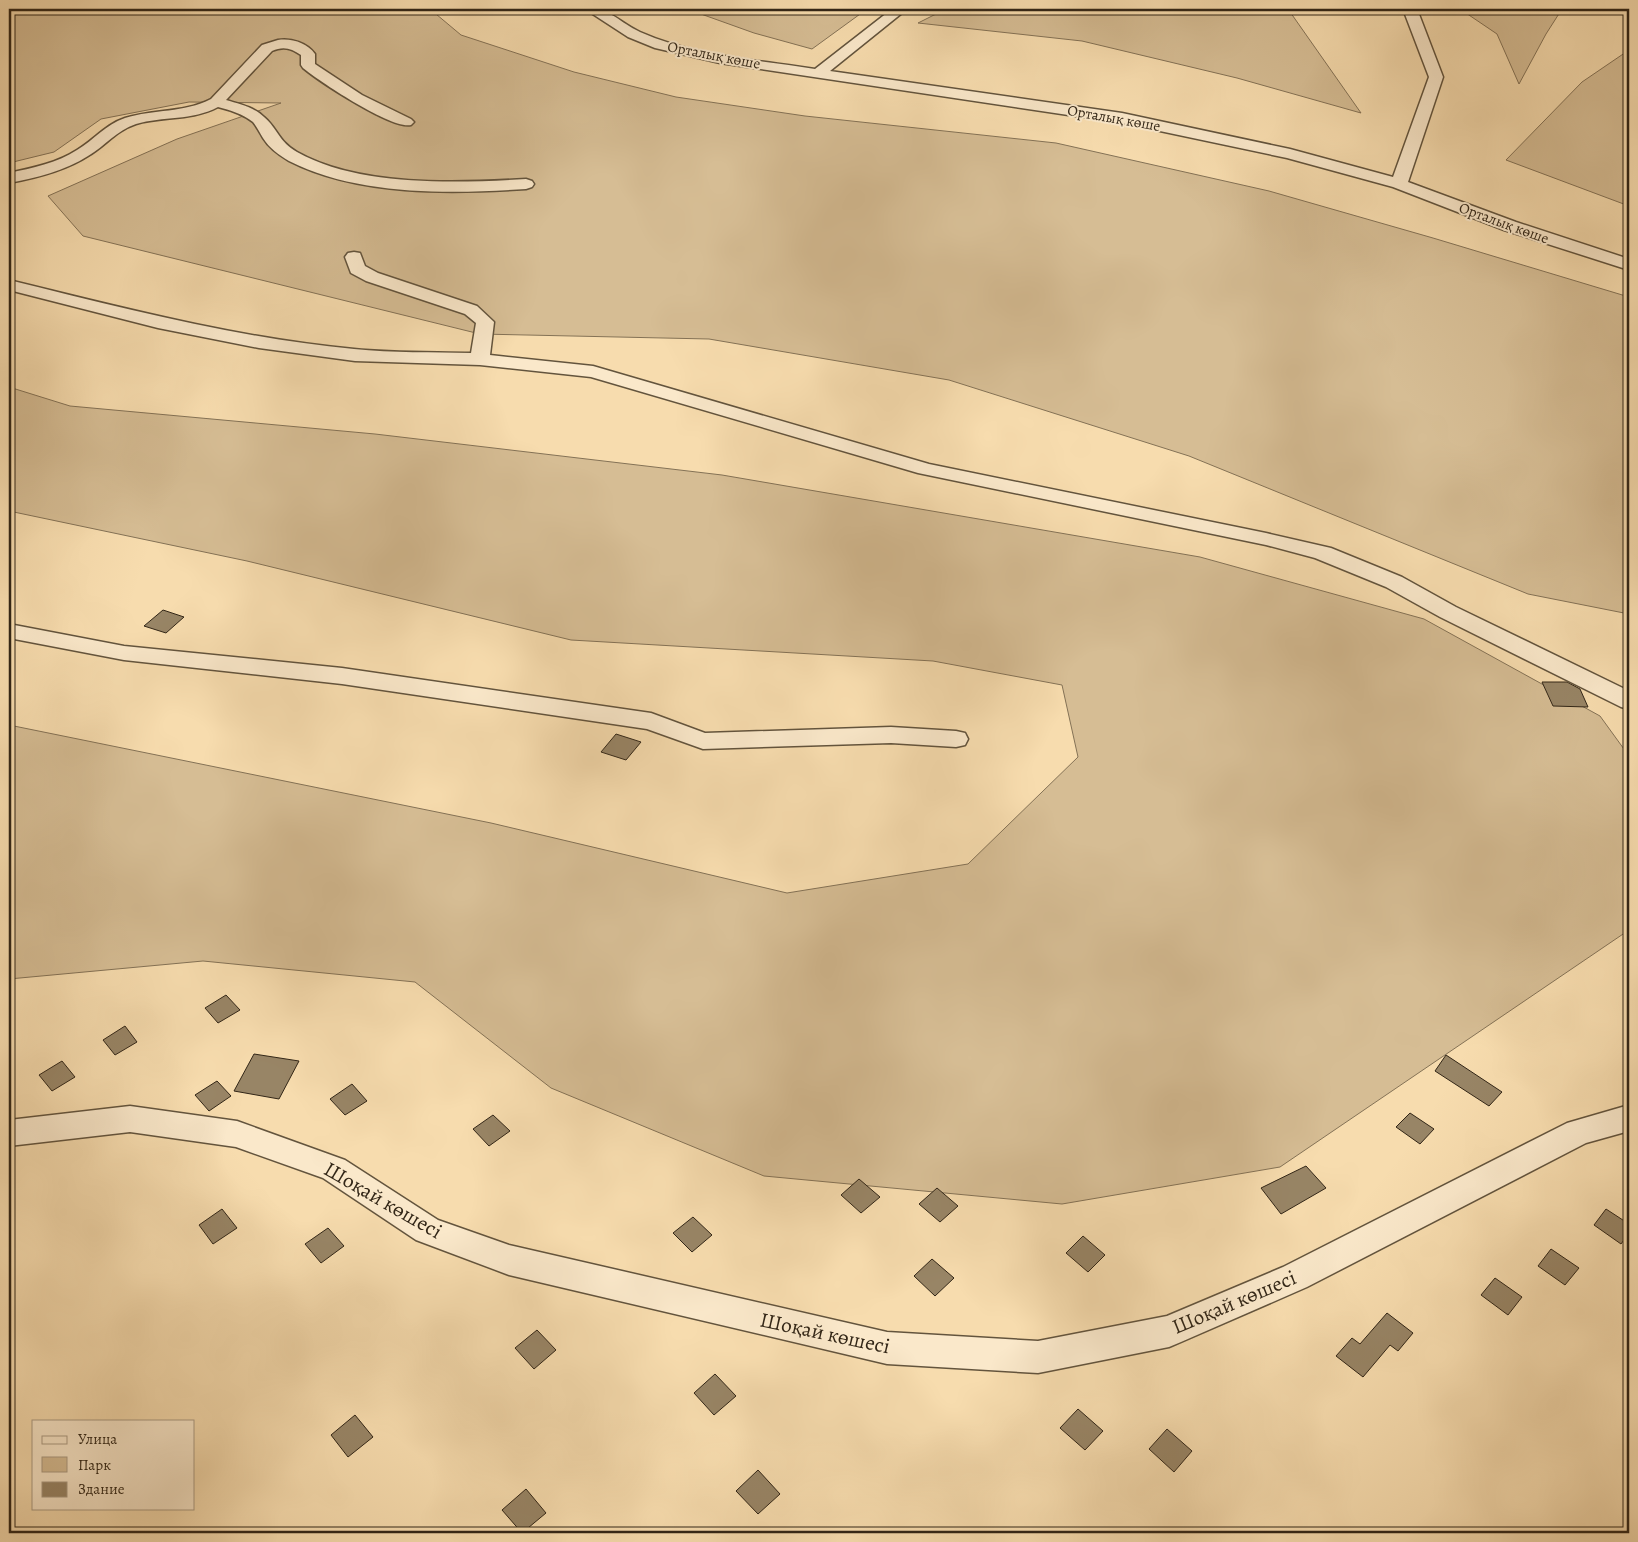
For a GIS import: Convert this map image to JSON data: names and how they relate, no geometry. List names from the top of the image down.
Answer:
{
  "streets": {
    "street": ["Орталық көше", "Шоқай көшесі"]
  },
  "legend": ["Улица", "Парк", "Здание"]
}
